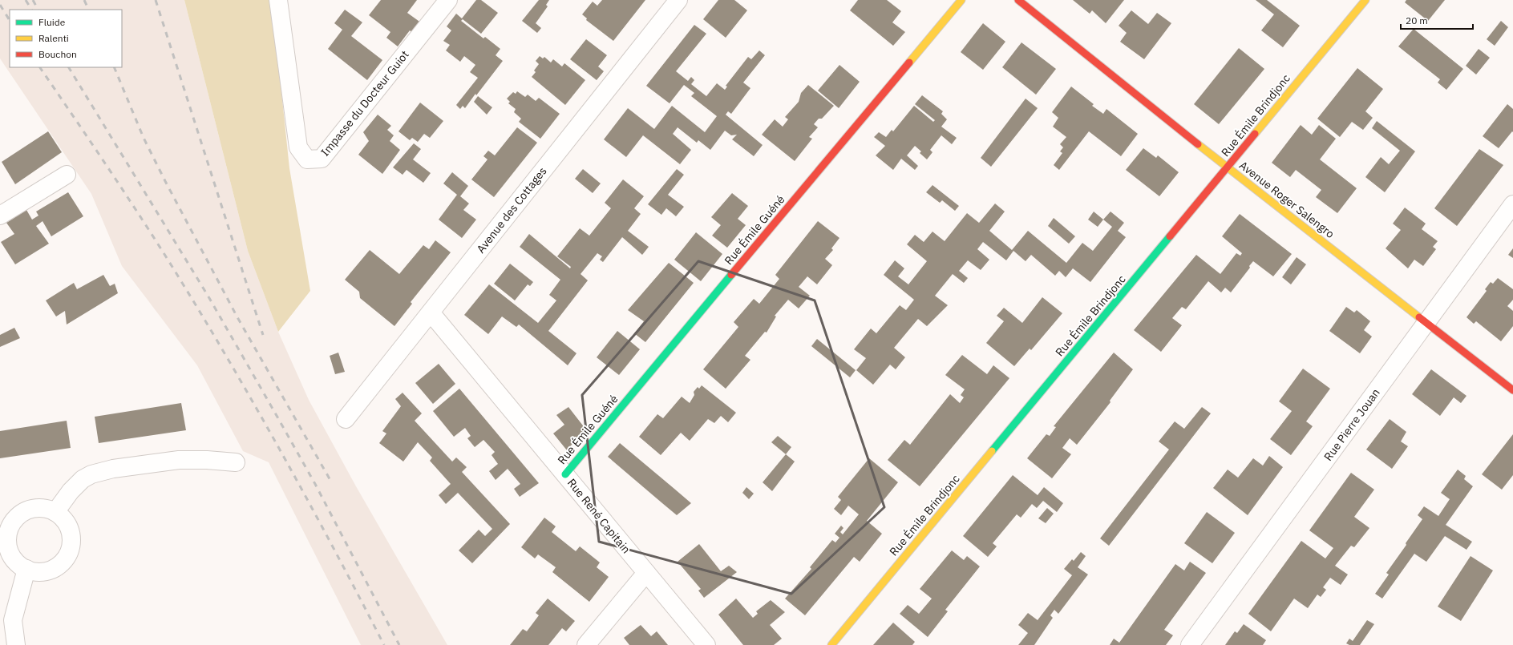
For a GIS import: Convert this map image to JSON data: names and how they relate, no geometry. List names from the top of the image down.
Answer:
{
  "streets": {
    "street": [
      "Impasse du Docteur Guiot",
      "Rue Émile Brindjonc",
      "Avenue Roger Salengro",
      "Avenue des Cottages",
      "Rue Émile Guéné",
      "Rue Pierre Jouan",
      "Rue René Capitain"
    ]
  },
  "crossings": [
    ["Rue Émile Brindjonc", "Avenue Roger Salengro"],
    ["Avenue Roger Salengro", "Rue Pierre Jouan"],
    ["Avenue des Cottages", "Rue René Capitain"],
    ["Rue Émile Guéné", "Rue René Capitain"]
  ],
  "legend": ["Fluide", "Ralenti", "Bouchon"],
  "scale_bar": "20 m"
}
